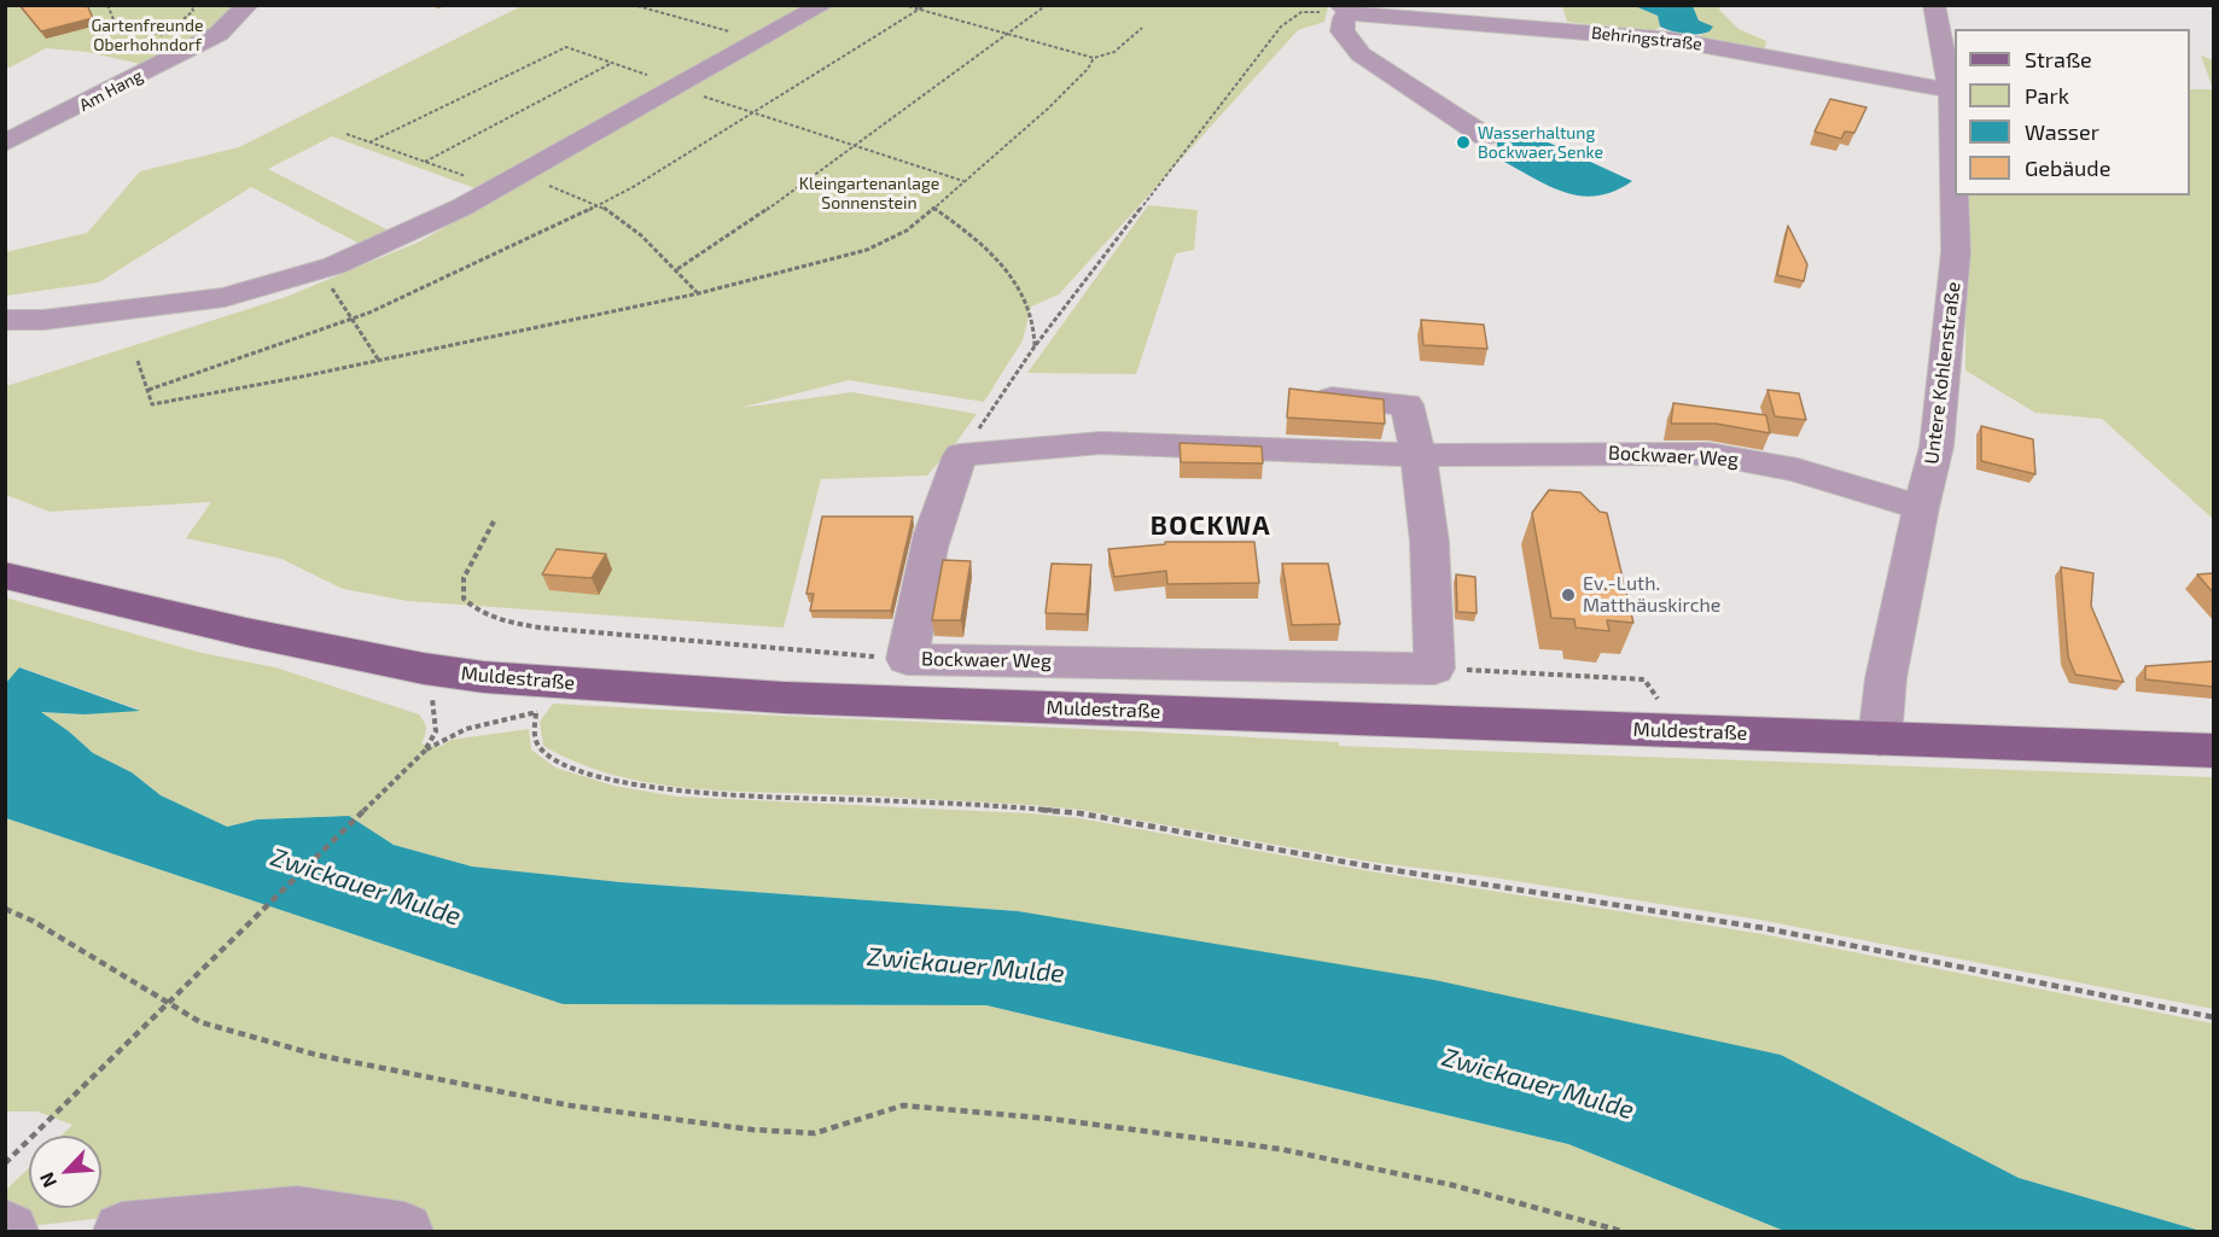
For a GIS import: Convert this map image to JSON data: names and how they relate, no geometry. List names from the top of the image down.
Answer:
{
  "streets": {
    "main road": ["Muldestraße"],
    "street": [
      "Behringstraße",
      "Am Hang",
      "Untere Kohlenstraße",
      "Bockwaer Weg"
    ]
  },
  "crossings": [
    ["Behringstraße", "Untere Kohlenstraße"],
    ["Untere Kohlenstraße", "Bockwaer Weg"],
    ["Untere Kohlenstraße", "Muldestraße"]
  ],
  "districts": ["BOCKWA"],
  "water": ["Zwickauer Mulde"],
  "parks": ["Gartenfreunde Oberhohndorf", "Kleingartenanlage Sonnenstein"],
  "places": ["Wasserhaltung Bockwaer Senke", "Ev.-Luth. Matthäuskirche"],
  "legend": [
    "Straße",
    "Park",
    "Wasser",
    "Gebäude"
  ],
  "north": "bottom left"
}
